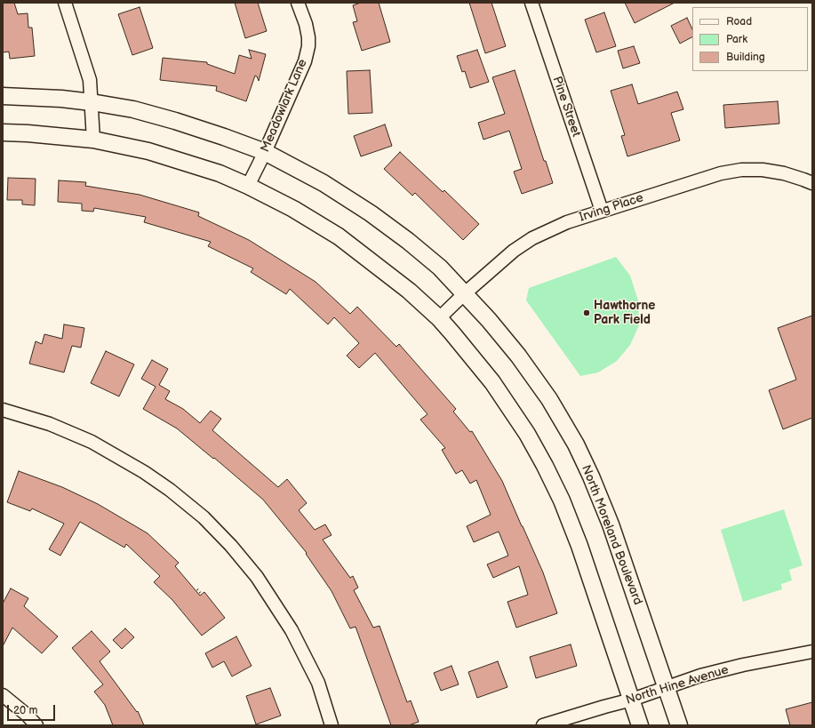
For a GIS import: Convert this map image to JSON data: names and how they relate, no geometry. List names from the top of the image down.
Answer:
{
  "streets": {
    "street": [
      "Meadowlark Lane",
      "Pine Street",
      "Irving Place",
      "North Moreland Boulevard",
      "North Hine Avenue"
    ]
  },
  "crossings": [
    ["Meadowlark Lane", "North Moreland Boulevard"],
    ["Pine Street", "Irving Place"],
    ["Irving Place", "North Moreland Boulevard"],
    ["North Moreland Boulevard", "North Hine Avenue"]
  ],
  "places": ["Hawthorne Park Field"],
  "legend": ["Road", "Park", "Building"],
  "scale_bar": "20 m"
}
